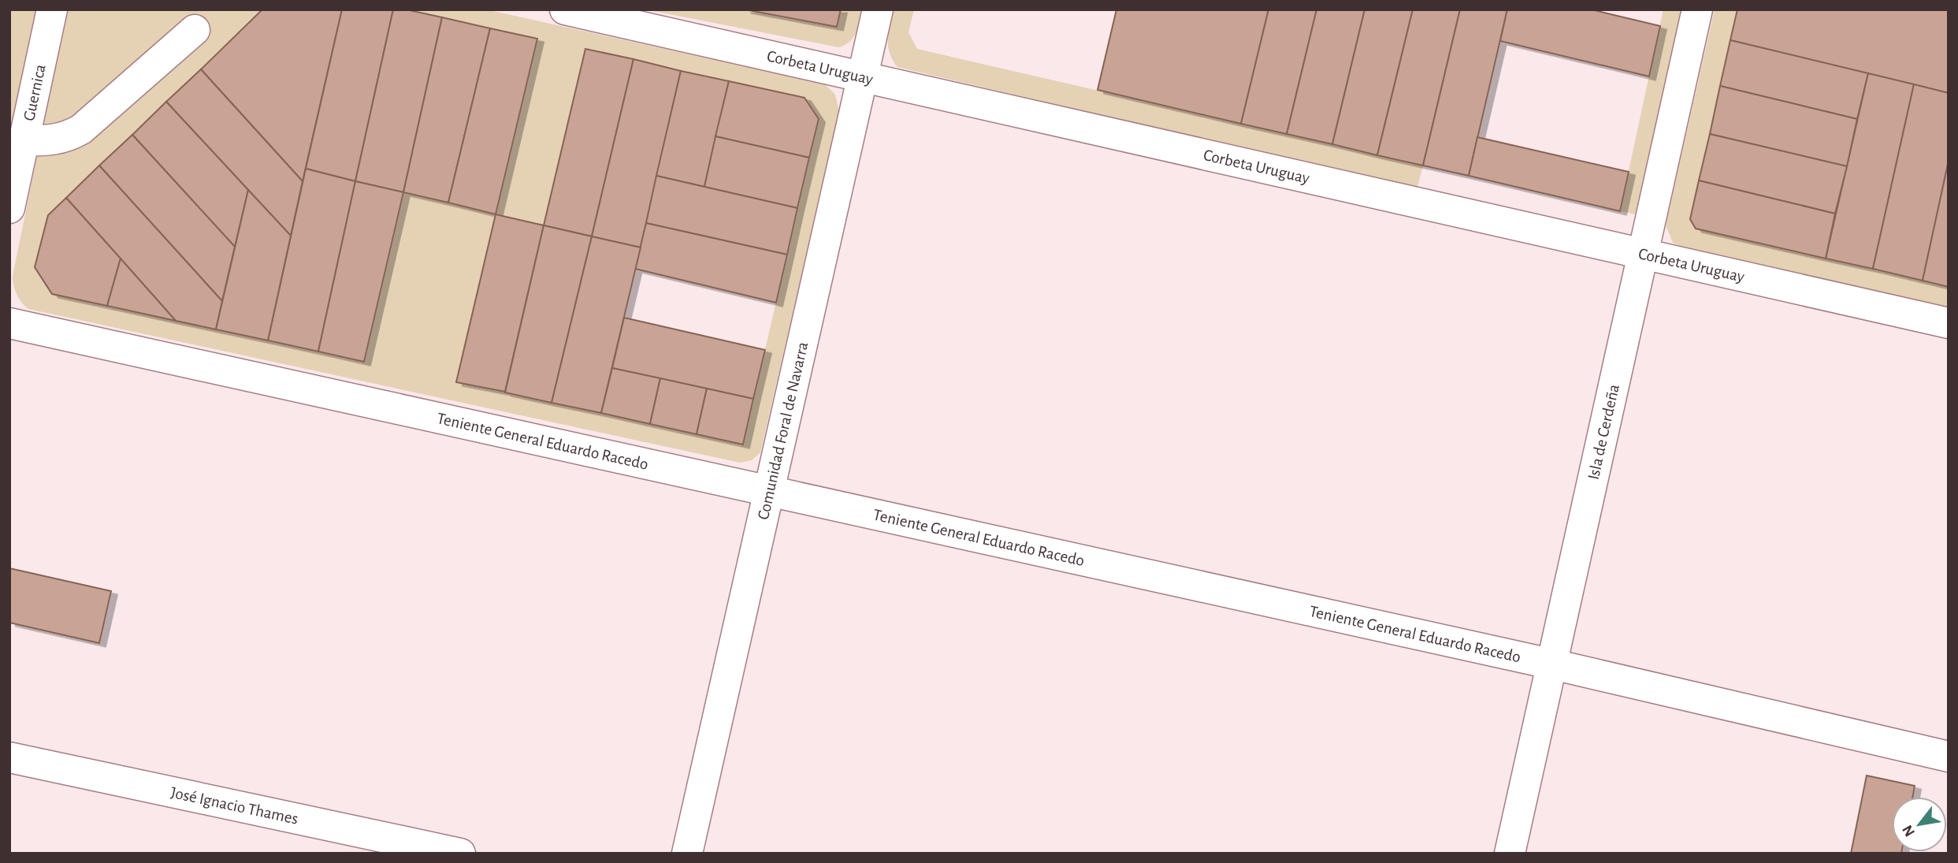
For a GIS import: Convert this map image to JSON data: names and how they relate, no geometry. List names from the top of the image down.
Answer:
{
  "streets": {
    "street": [
      "Corbeta Uruguay",
      "Guernica",
      "Comunidad Foral de Navarra",
      "Isla de Cerdeña",
      "Teniente General Eduardo Racedo",
      "José Ignacio Thames"
    ]
  },
  "crossings": [
    ["Corbeta Uruguay", "Comunidad Foral de Navarra"],
    ["Corbeta Uruguay", "Isla de Cerdeña"],
    ["Comunidad Foral de Navarra", "Teniente General Eduardo Racedo"],
    ["Isla de Cerdeña", "Teniente General Eduardo Racedo"]
  ],
  "north": "bottom left"
}
